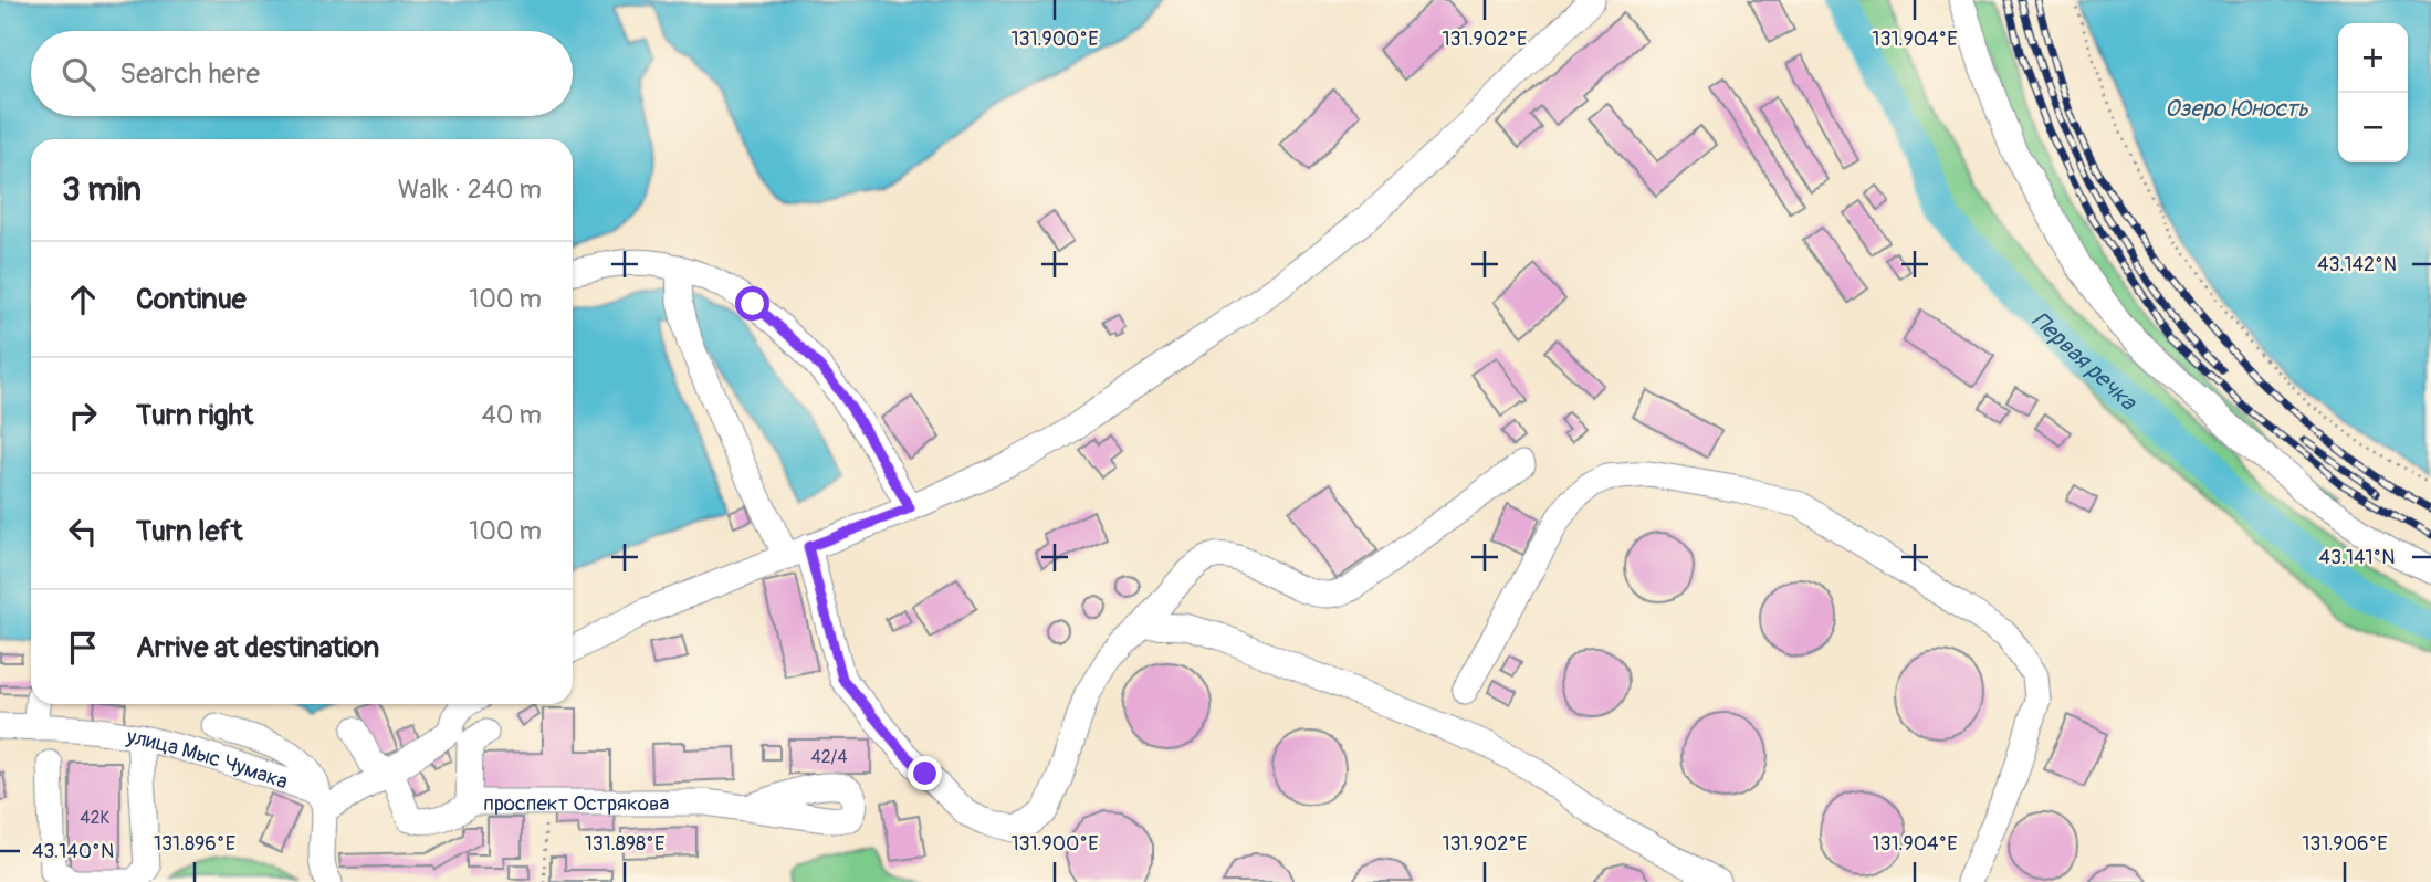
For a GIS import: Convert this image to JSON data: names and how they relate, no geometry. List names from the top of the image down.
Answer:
{
  "streets": {
    "street": ["улица Мыс Чумака", "проспект Острякова"]
  },
  "water": ["Озеро Юность", "Первая речка"],
  "house_numbers": ["42/4", "42К"],
  "page": {
    "map_buttons": ["+", "−"],
    "search": "Search here",
    "heading": ["3 min", "Walk · 240 m"],
    "list": [
      ["Continue", "100 m"],
      ["Turn right", "40 m"],
      ["Turn left", "100 m"],
      "Arrive at destination"
    ]
  },
  "coordinates": [
    "131.900°E",
    "131.902°E",
    "131.904°E",
    "43.142°N",
    "43.141°N",
    "131.896°E",
    "131.898°E",
    "131.906°E",
    "43.140°N"
  ]
}
